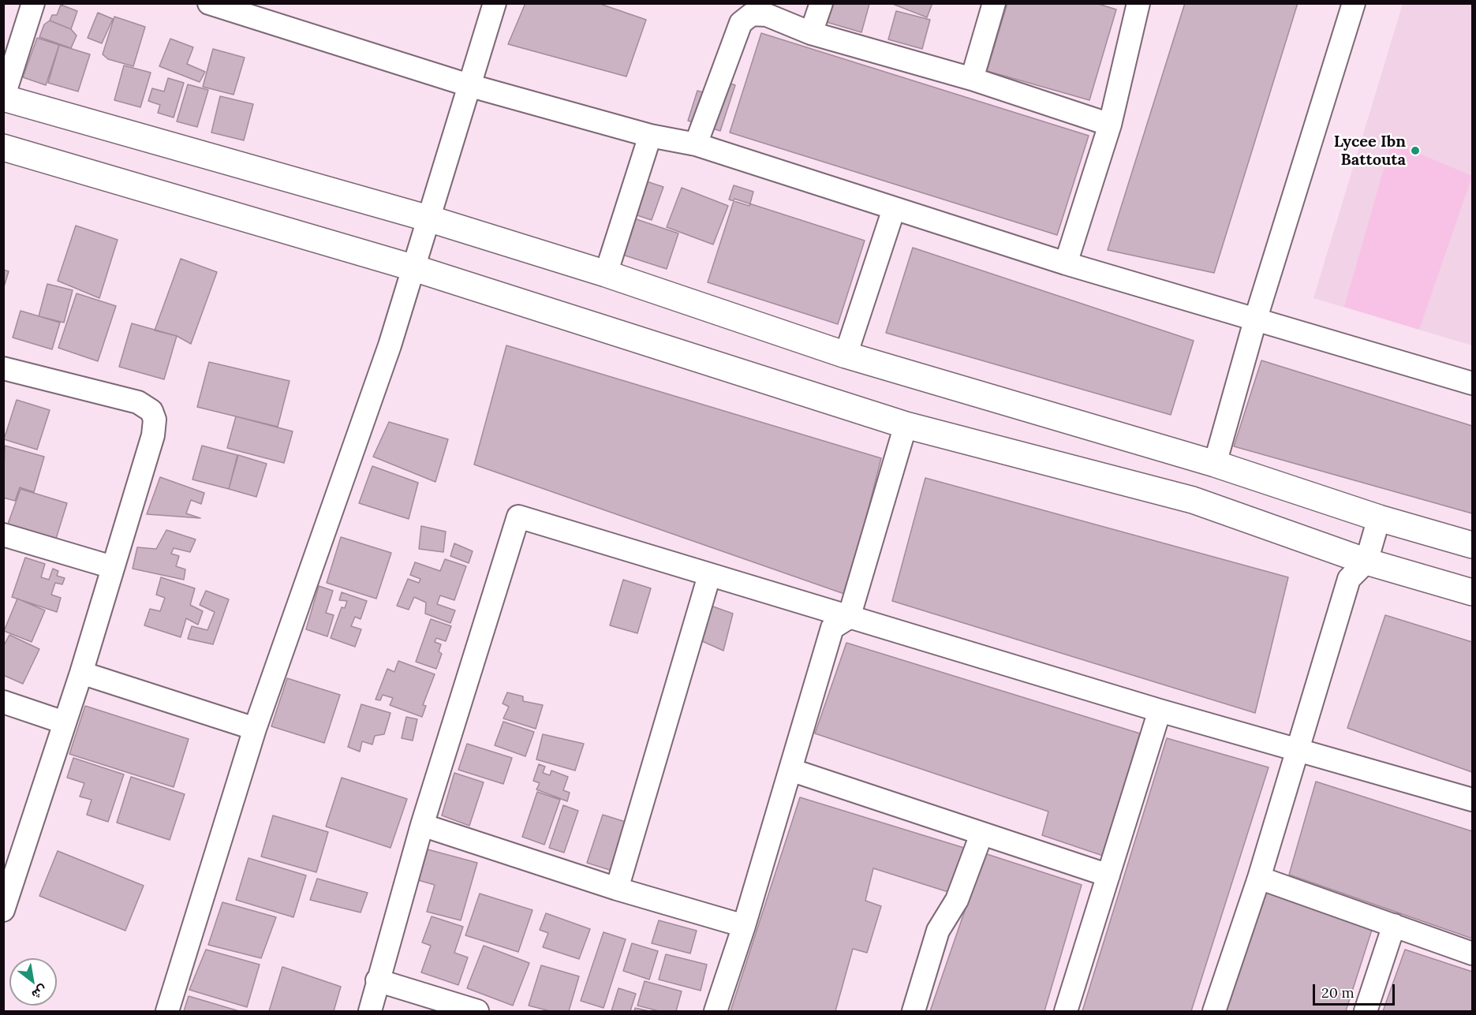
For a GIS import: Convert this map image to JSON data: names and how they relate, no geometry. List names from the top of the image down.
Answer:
{
  "places": ["Lycee Ibn Battouta"],
  "scale_bar": "20 m",
  "north": "bottom right"
}
